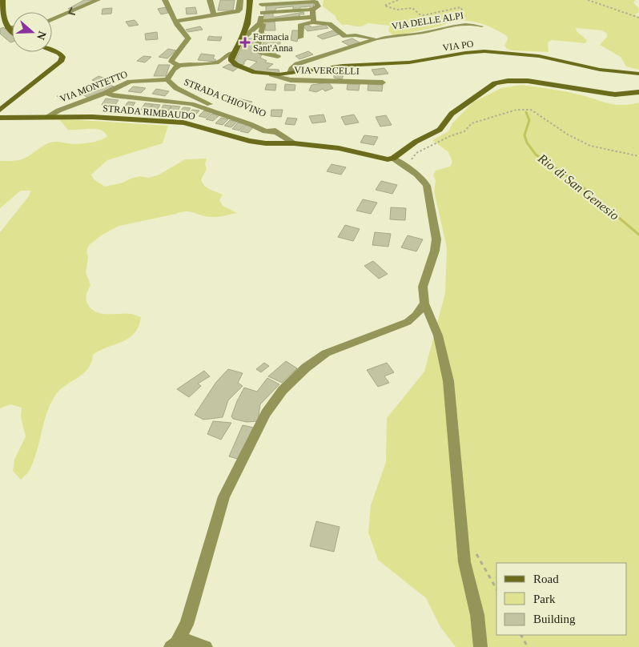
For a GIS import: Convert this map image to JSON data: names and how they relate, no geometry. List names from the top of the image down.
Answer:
{
  "streets": {
    "street": [
      "VIA DELLE ALPI",
      "VIA PO",
      "VIA VERCELLI",
      "VIA MONTETTO",
      "STRADA CHIOVINO",
      "STRADA RIMBAUDO"
    ]
  },
  "crossings": [
    ["VIA DELLE ALPI", "VIA PO"],
    ["VIA PO", "VIA VERCELLI"],
    ["VIA MONTETTO", "STRADA CHIOVINO"],
    ["VIA MONTETTO", "STRADA RIMBAUDO"],
    ["STRADA CHIOVINO", "STRADA RIMBAUDO"]
  ],
  "water": ["Rio di San Genesio"],
  "places": {
    "health": ["Farmacia Sant'Anna"]
  },
  "legend": ["Road", "Park", "Building"],
  "north": "right"
}
